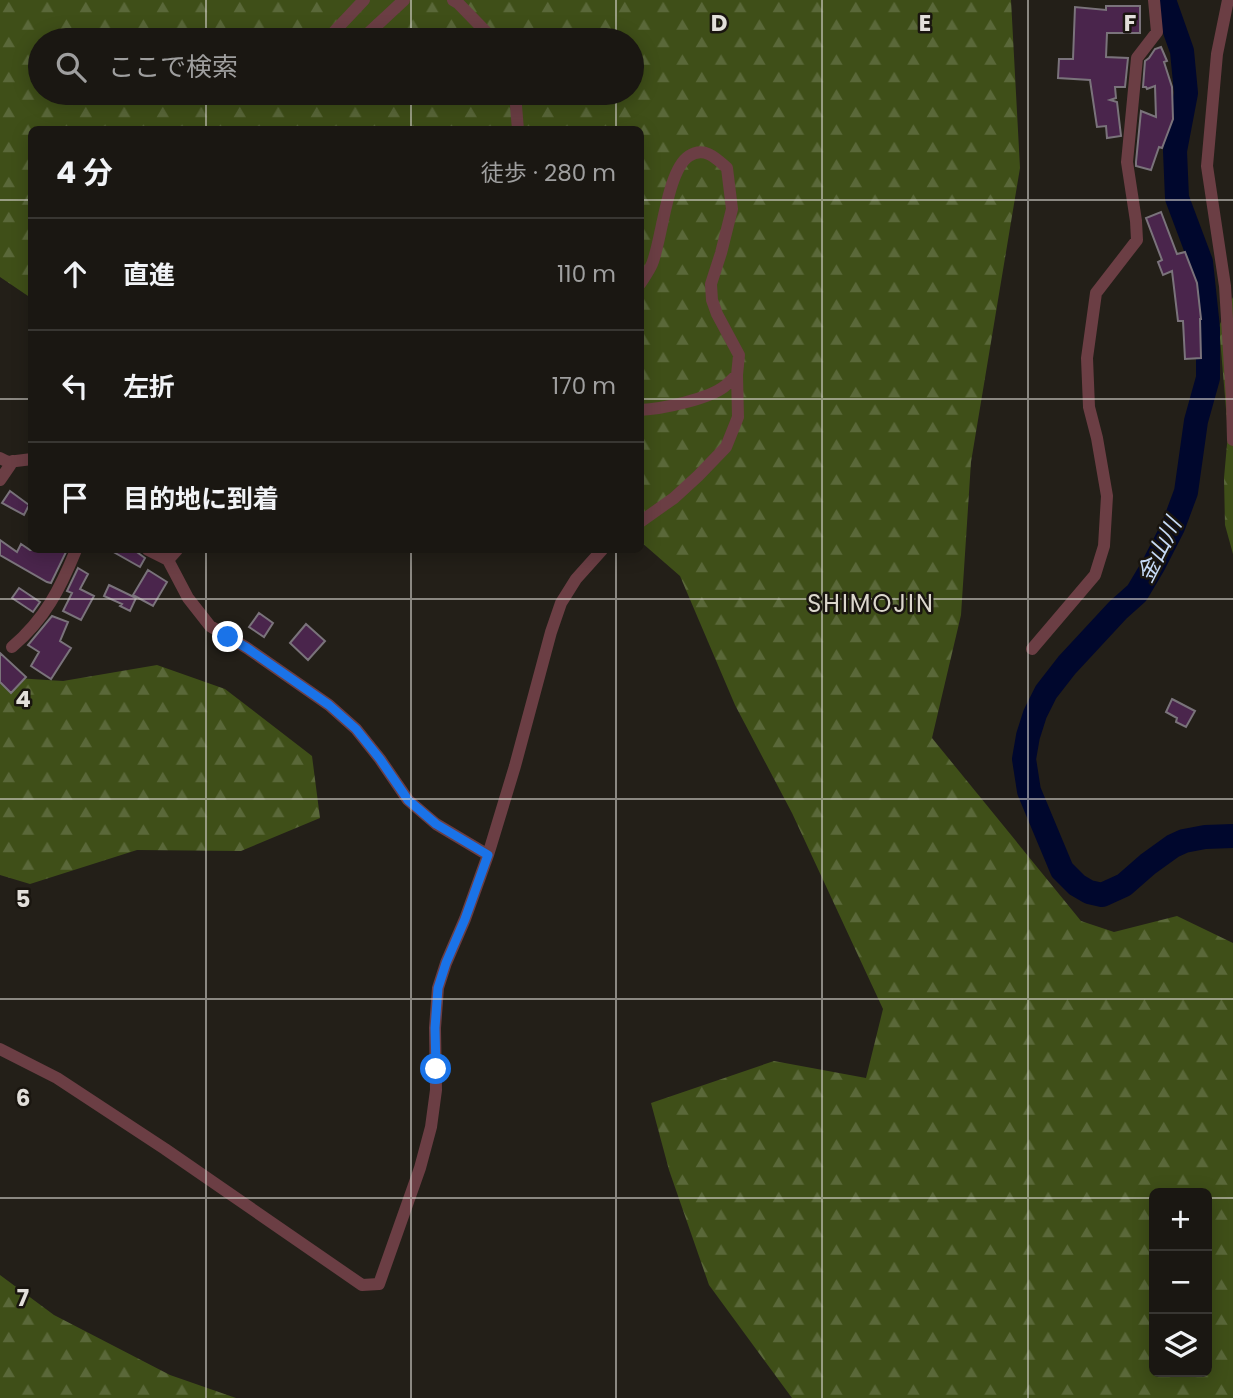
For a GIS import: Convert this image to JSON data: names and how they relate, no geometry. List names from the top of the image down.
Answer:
{
  "districts": ["SHIMOJIN"],
  "water": ["金山川"],
  "page": {
    "search": "ここで検索",
    "heading": ["4 分", "徒歩 · 280 m"],
    "list": [
      ["直進", "110 m"],
      ["左折", "170 m"],
      "目的地に到着"
    ],
    "map_buttons": ["+", "−"]
  },
  "grid": {
    "columns": ["D", "E", "F"],
    "rows": [
      "4",
      "5",
      "6",
      "7"
    ]
  }
}
